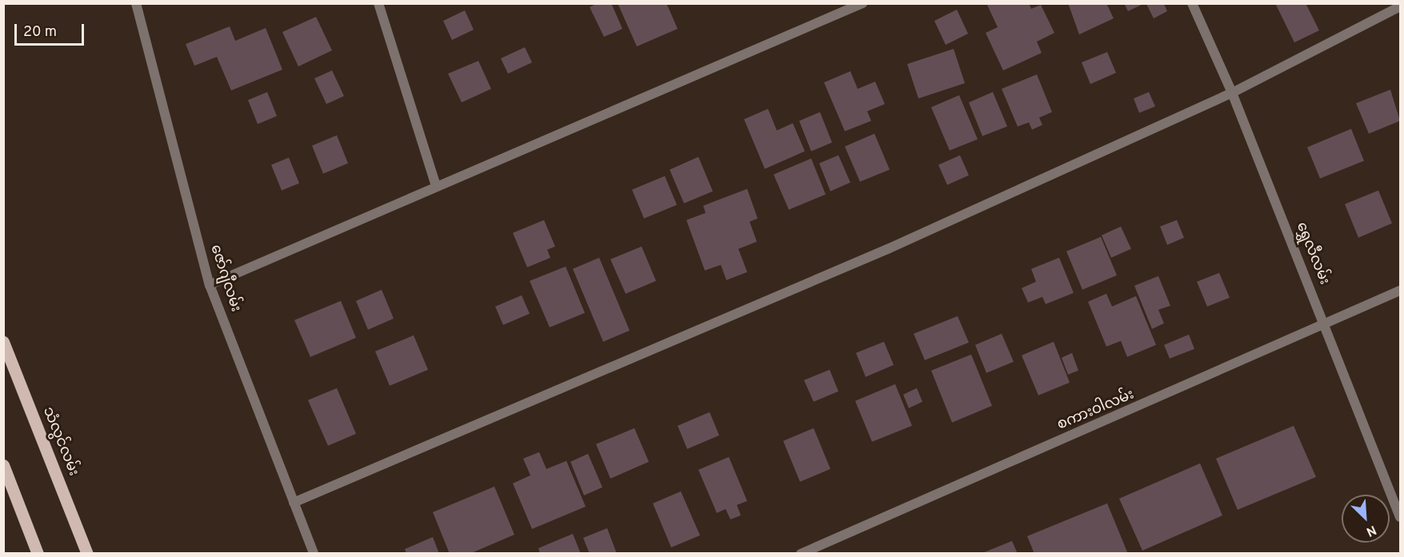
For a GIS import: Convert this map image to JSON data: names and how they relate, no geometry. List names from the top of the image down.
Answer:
{
  "streets": {
    "main road": ["သံလွင်လမ်း"],
    "street": ["ရွှေလီလမ်း", "ဇော်ဂျီလမ်း", "စကားဝါလမ်း"]
  },
  "crossings": [
    ["ရွှေလီလမ်း", "စကားဝါလမ်း"]
  ],
  "scale_bar": "20 m",
  "north": "bottom right"
}
